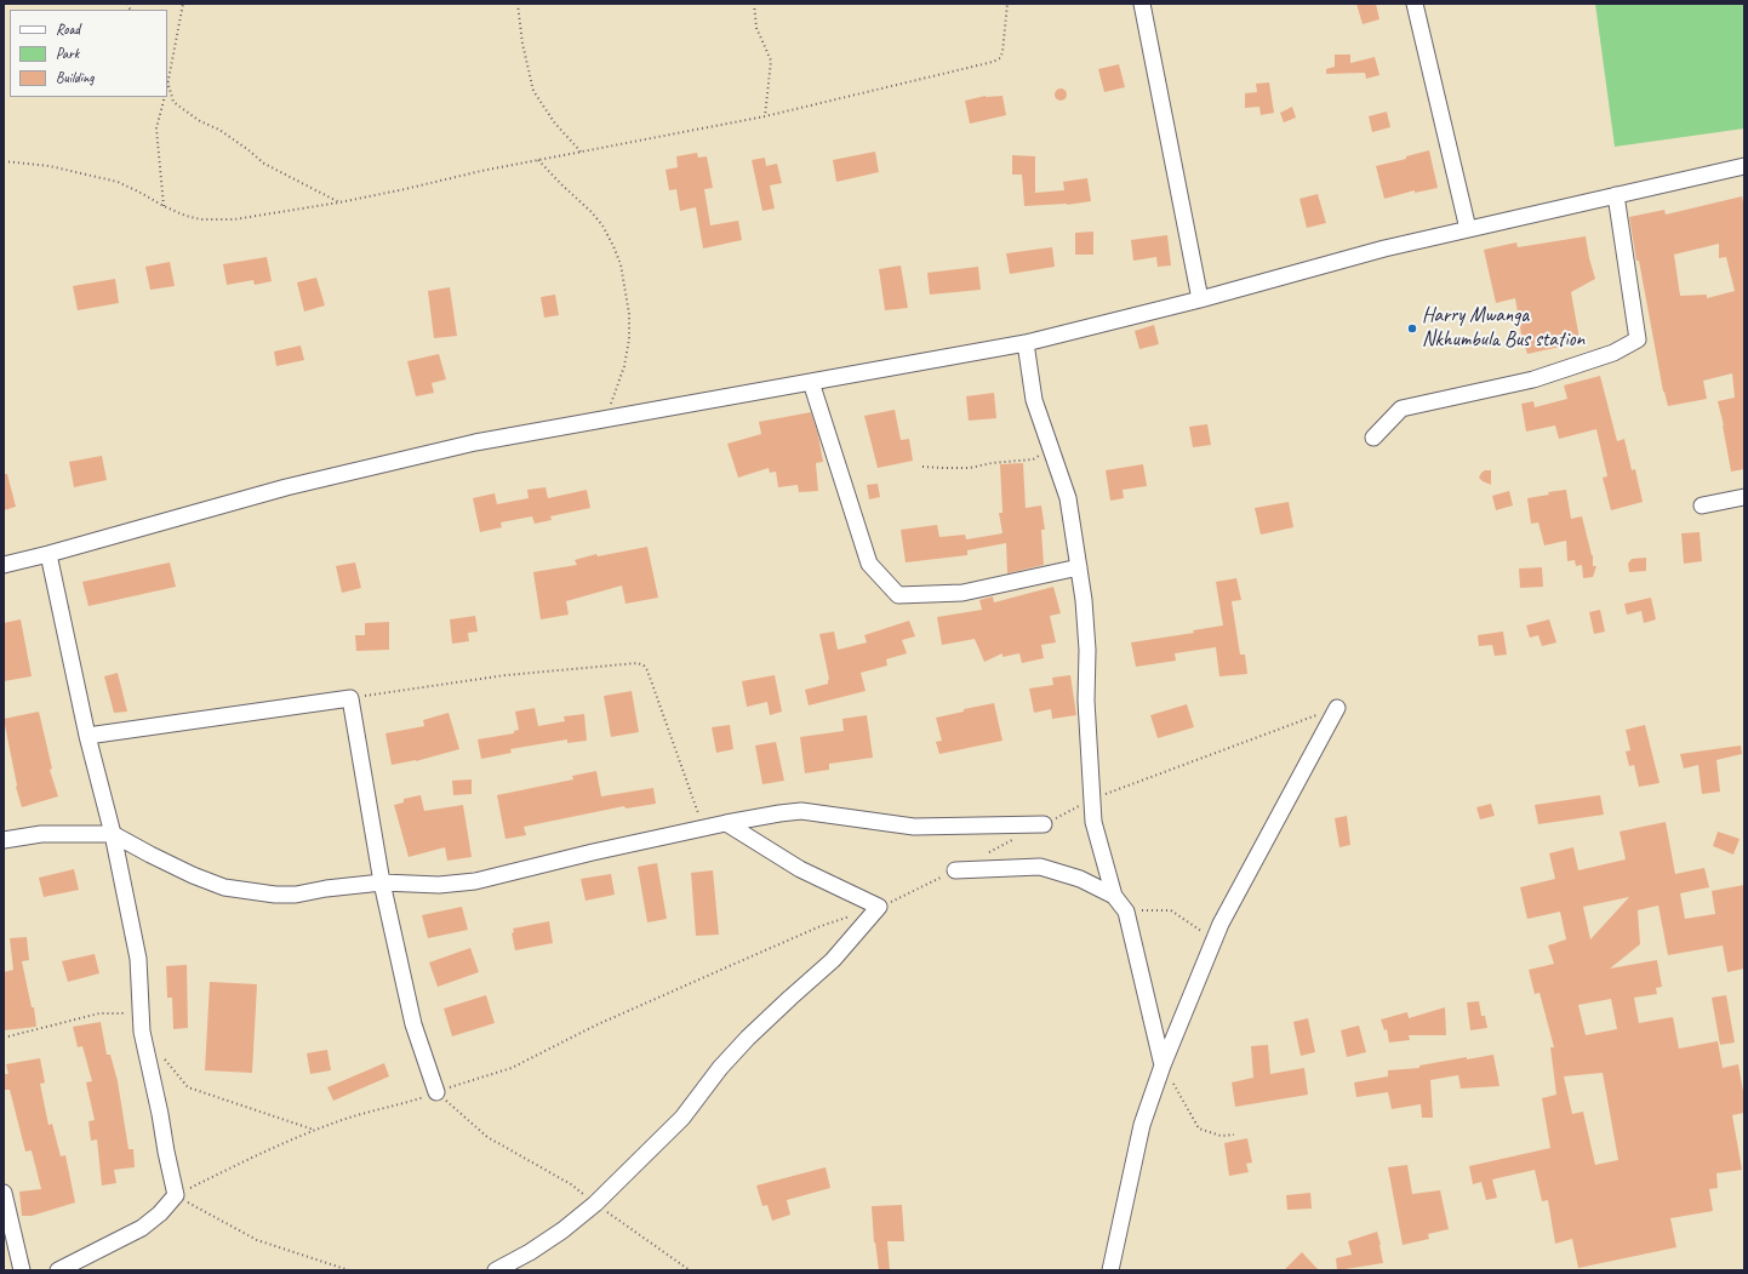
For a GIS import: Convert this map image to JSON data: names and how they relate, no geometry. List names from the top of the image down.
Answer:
{
  "places": ["Harry Mwanga Nkhumbula Bus station"],
  "legend": ["Road", "Park", "Building"]
}
